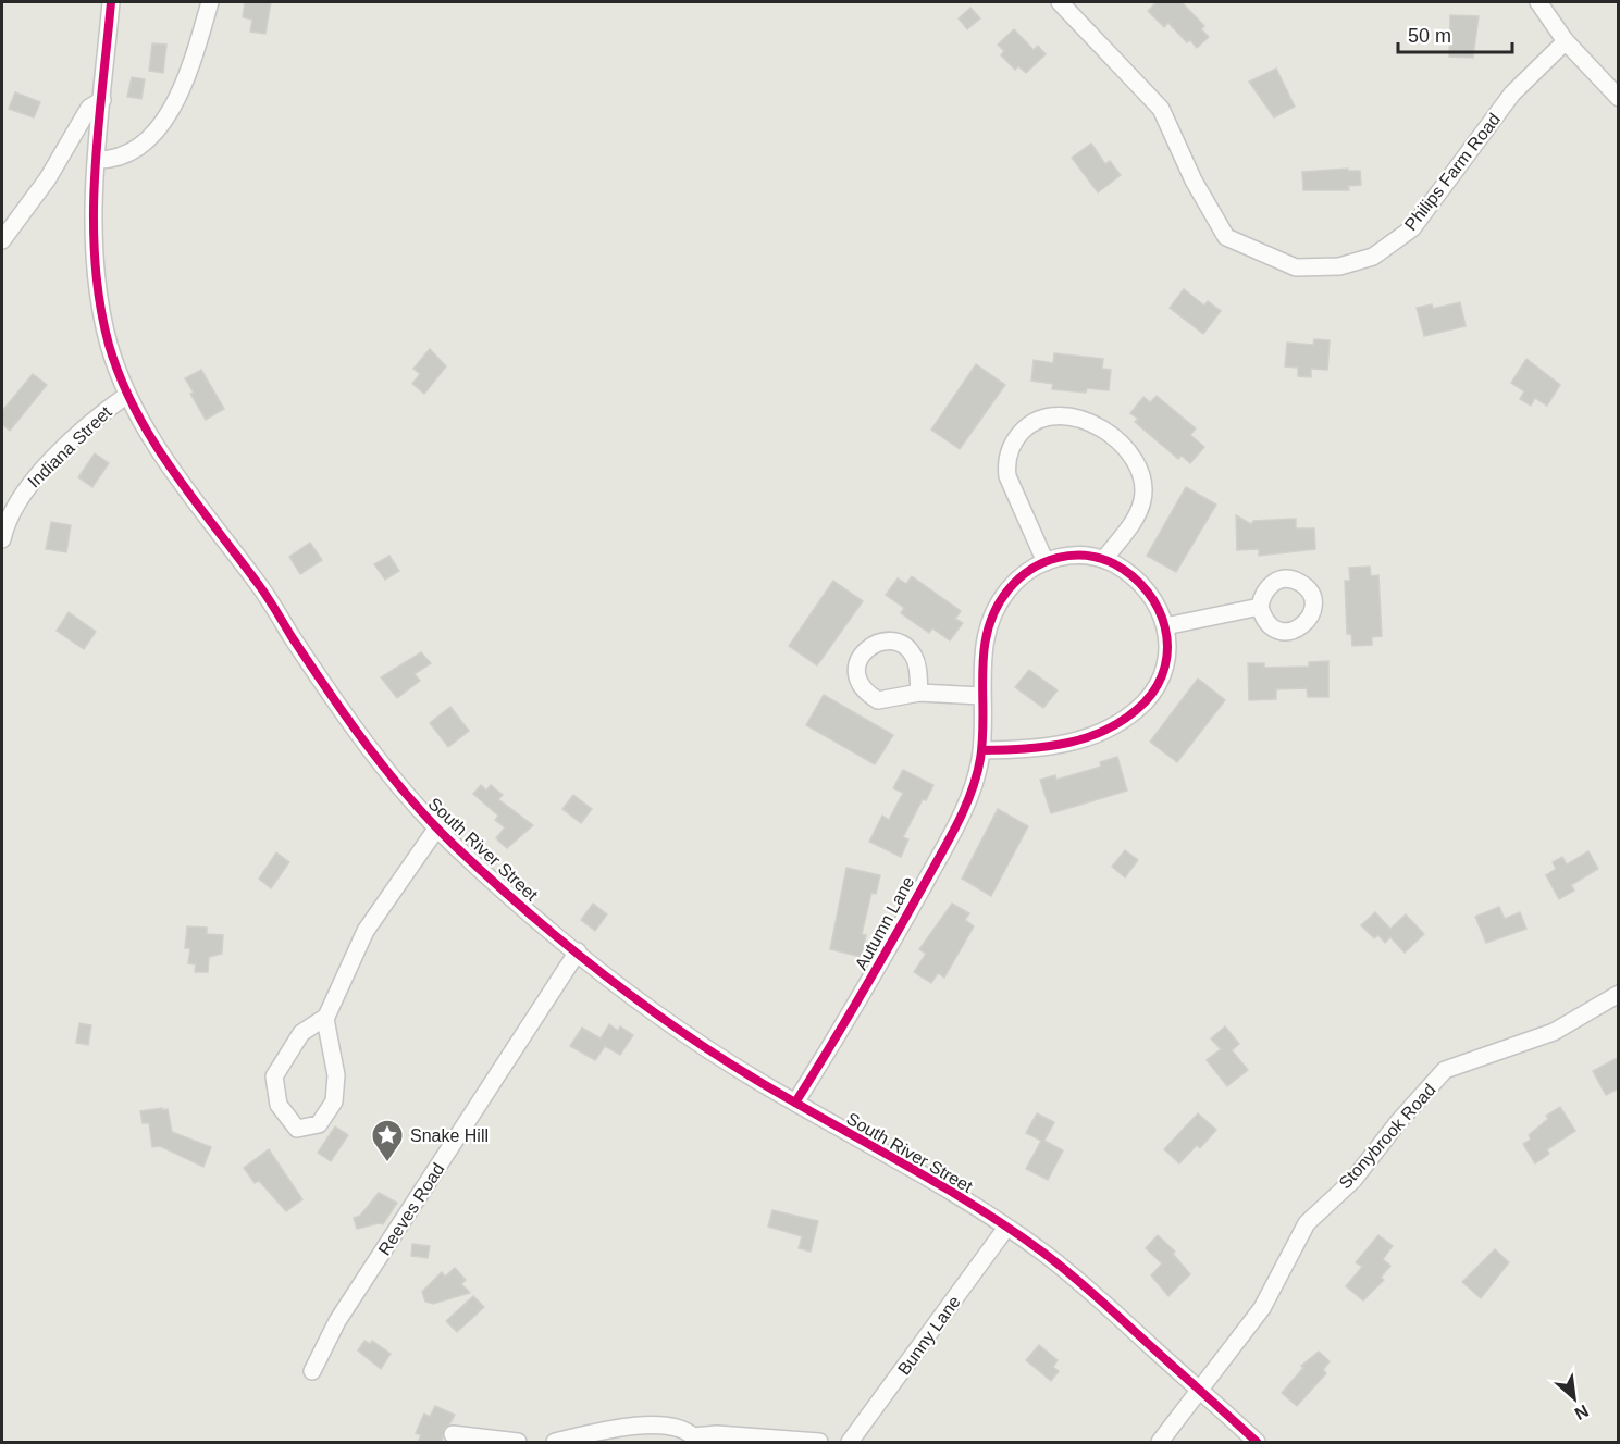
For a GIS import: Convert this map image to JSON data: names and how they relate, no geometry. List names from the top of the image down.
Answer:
{
  "streets": {
    "street": [
      "Philips Farm Road",
      "Indiana Street",
      "South River Street",
      "Autumn Lane",
      "Stonybrook Road",
      "Reeves Road",
      "Bunny Lane"
    ]
  },
  "crossings": [
    ["Indiana Street", "South River Street"],
    ["South River Street", "Autumn Lane"],
    ["South River Street", "Stonybrook Road"],
    ["South River Street", "Reeves Road"],
    ["South River Street", "Bunny Lane"]
  ],
  "places": {
    "place": ["Snake Hill"]
  },
  "scale_bar": "50 m",
  "north": "bottom right"
}
